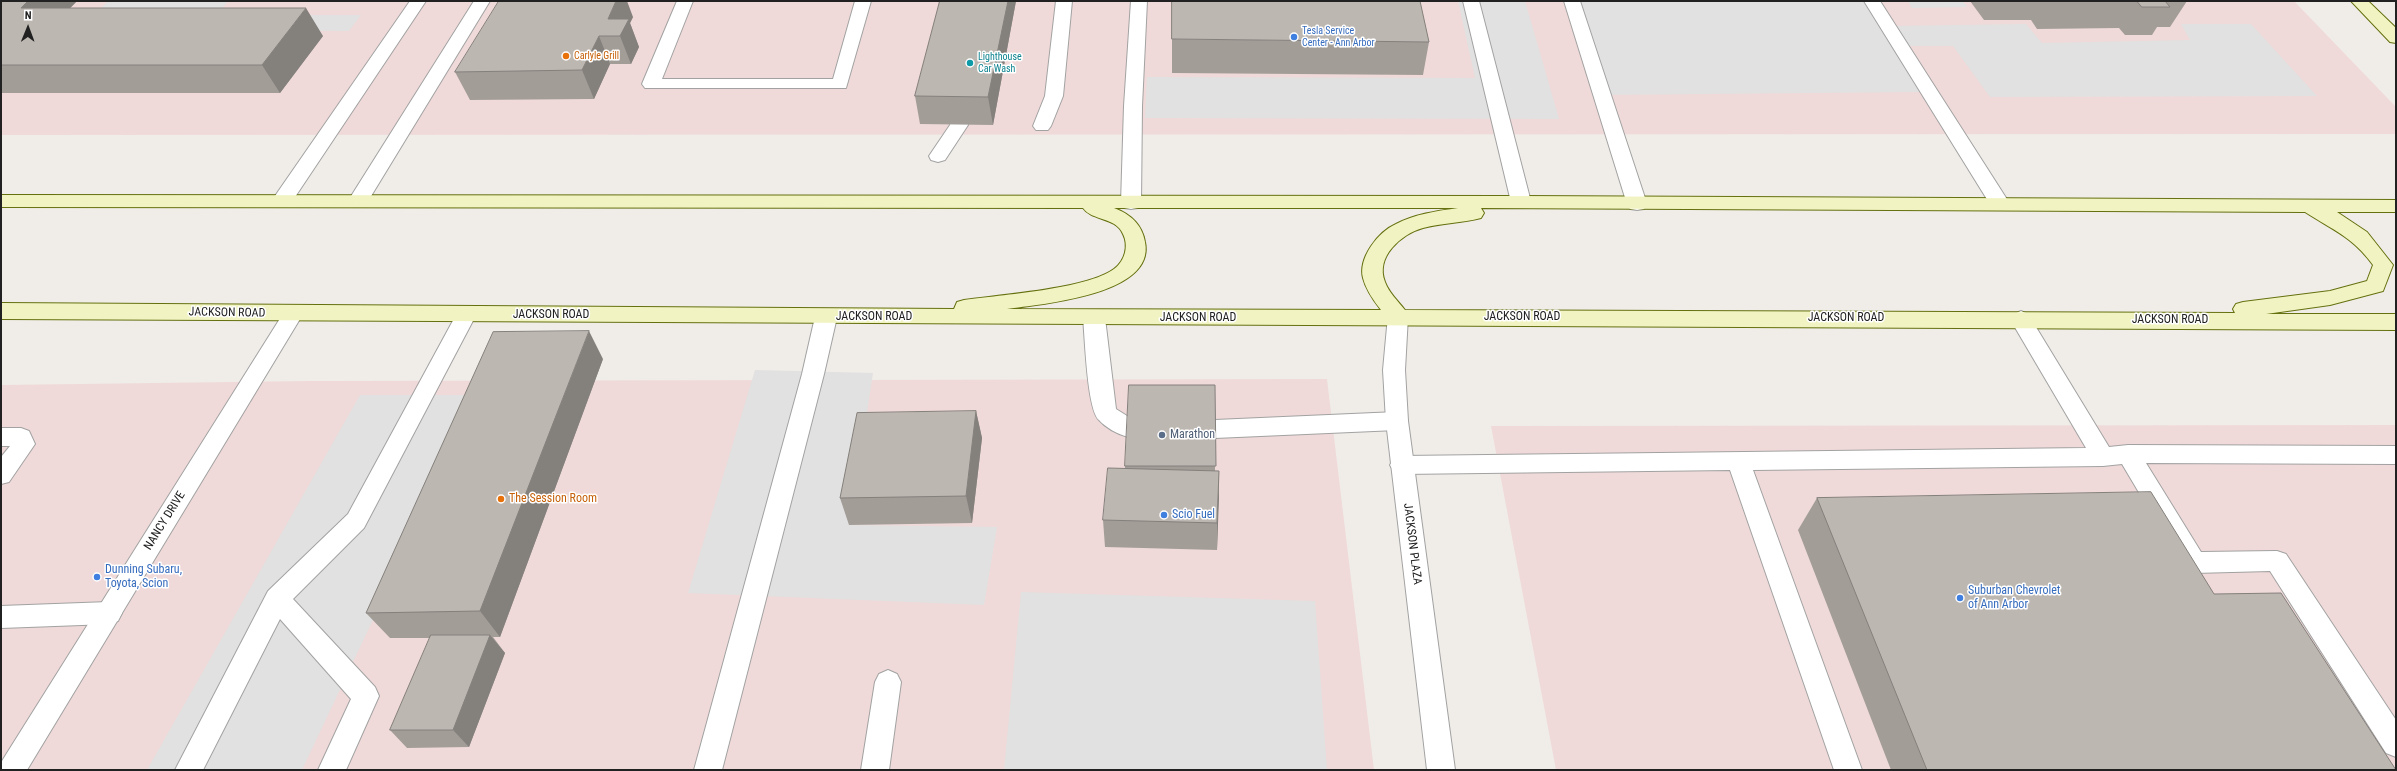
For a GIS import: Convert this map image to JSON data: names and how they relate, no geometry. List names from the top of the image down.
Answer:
{
  "streets": {
    "main road": ["JACKSON ROAD"],
    "street": ["NANCY DRIVE", "JACKSON PLAZA"]
  },
  "crossings": [
    ["JACKSON ROAD", "NANCY DRIVE"],
    ["JACKSON ROAD", "JACKSON PLAZA"]
  ],
  "places": [
    "Tesla Service Center - Ann Arbor",
    "Carlyle Grill",
    "Lighthouse Car Wash",
    "Marathon",
    "The Session Room",
    "Scio Fuel",
    "Dunning Subaru, Toyota, Scion",
    "Suburban Chevrolet of Ann Arbor"
  ],
  "north": "top"
}
